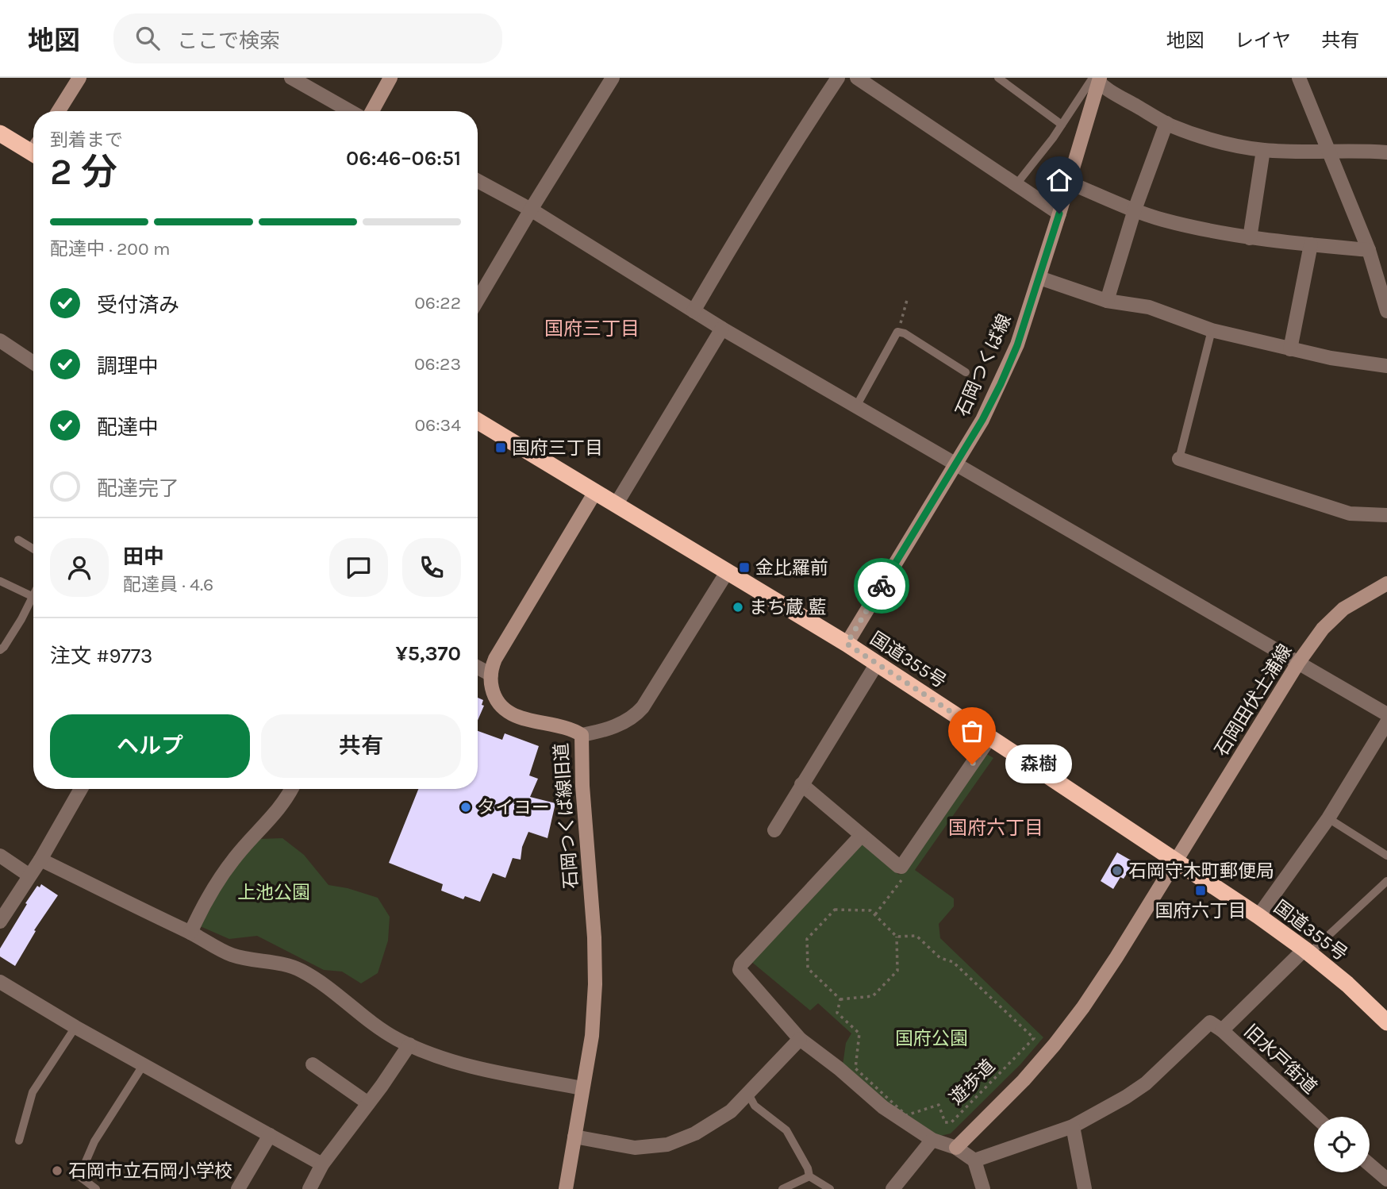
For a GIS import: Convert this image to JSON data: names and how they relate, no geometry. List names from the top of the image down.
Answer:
{
  "streets": {
    "highway": ["国道355号"],
    "street": [
      "石岡つくば線",
      "石岡田伏土浦線",
      "石岡つくば線旧道",
      "旧水戸街道"
    ],
    "path": ["遊歩道"]
  },
  "crossings": [
    ["石岡つくば線", "国道355号"],
    ["国道355号", "石岡田伏土浦線"],
    ["国道355号", "旧水戸街道"]
  ],
  "districts": ["国府三丁目", "国府六丁目"],
  "parks": ["上池公園", "国府公園"],
  "places": {
    "transit": ["国府三丁目", "金比羅前", "国府六丁目"],
    "other": [
      "まち蔵 藍",
      "森樹",
      "タイヨー",
      "石岡守木町郵便局",
      "石岡市立石岡小学校"
    ]
  },
  "page": {
    "header": "地図",
    "search": "ここで検索",
    "nav": ["地図", "レイヤ", "共有"],
    "heading": ["2 分", "到着まで", "06:46–06:51"],
    "panel": [
      "田中",
      "配達員 · 4.6",
      "注文 #9773",
      "¥5,370"
    ],
    "bar": "配達中 · 200 m",
    "list": [
      ["受付済み", "06:22"],
      ["調理中", "06:23"],
      ["配達中", "06:34"],
      "配達完了"
    ],
    "buttons": ["ヘルプ", "共有"],
    "bubble": "森樹"
  }
}
